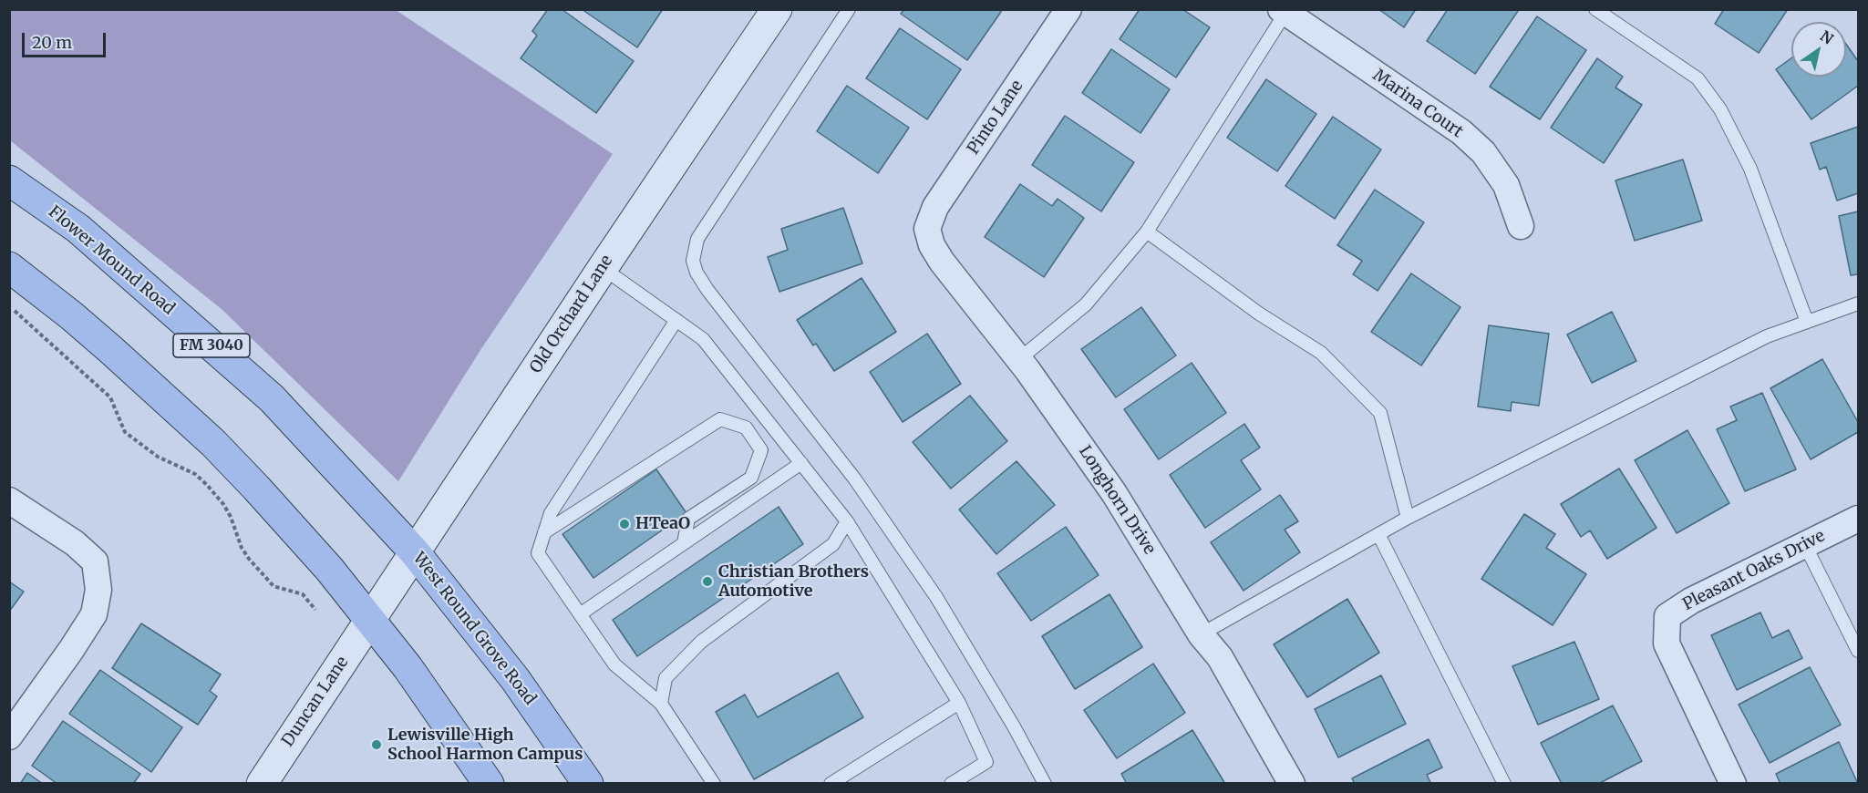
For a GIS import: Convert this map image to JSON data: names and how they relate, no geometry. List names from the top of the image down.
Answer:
{
  "streets": {
    "main road": ["Flower Mound Road", "FM 3040", "West Round Grove Road"],
    "street": [
      "Marina Court",
      "Pinto Lane",
      "Old Orchard Lane",
      "Longhorn Drive",
      "Pleasant Oaks Drive",
      "Duncan Lane"
    ]
  },
  "crossings": [
    ["Pinto Lane", "Longhorn Drive"],
    ["Flower Mound Road", "West Round Grove Road"],
    ["Old Orchard Lane", "West Round Grove Road"],
    ["Old Orchard Lane", "Duncan Lane"]
  ],
  "places": ["HTeaO", "Christian Brothers Automotive", "Lewisville High School Harmon Campus"],
  "scale_bar": "20 m",
  "north": "top right"
}
